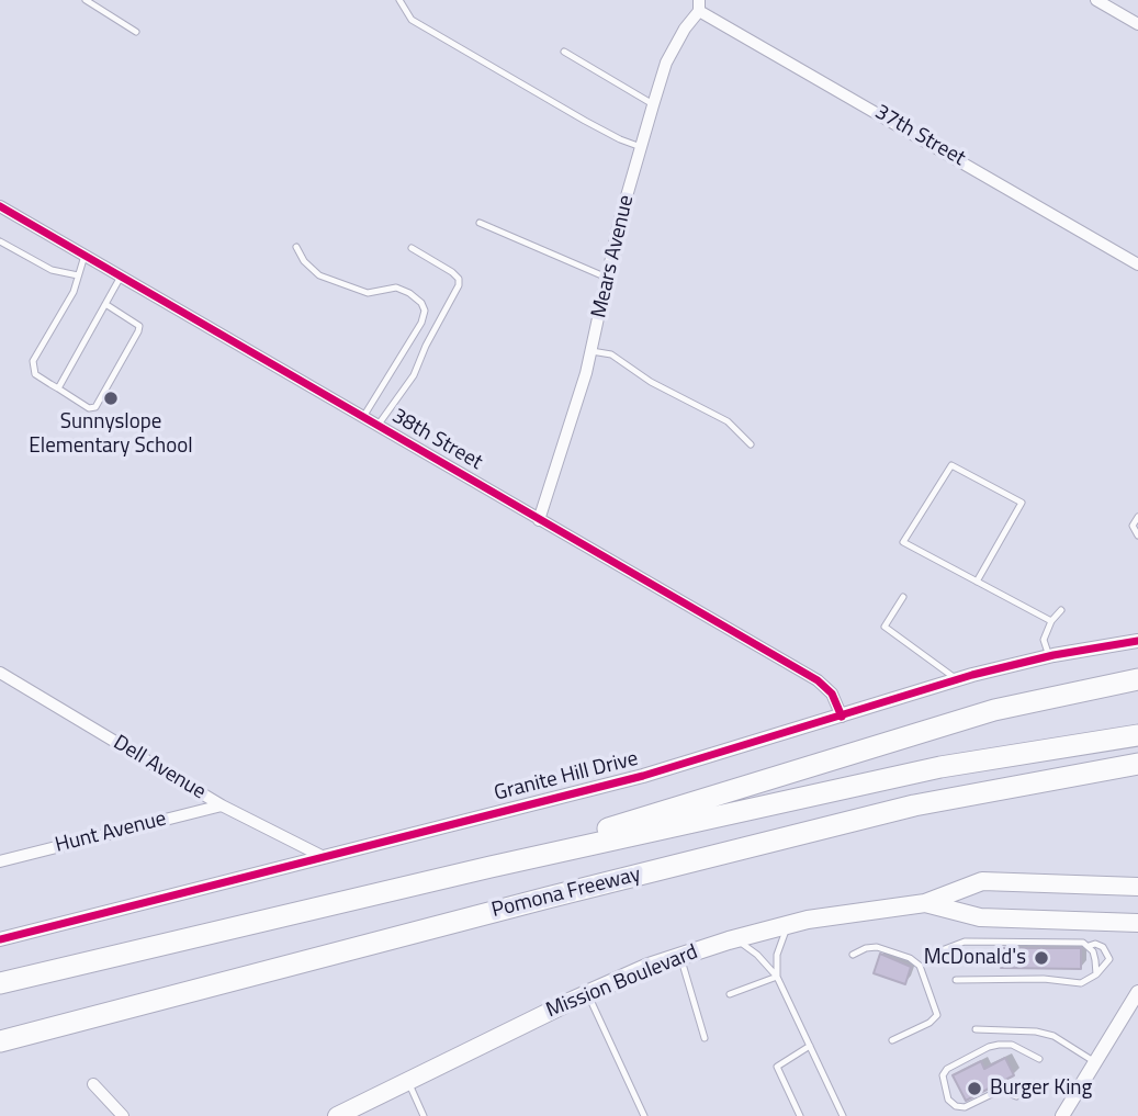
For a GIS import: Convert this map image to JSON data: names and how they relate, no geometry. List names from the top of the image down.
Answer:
{
  "streets": {
    "highway": ["Pomona Freeway"],
    "main road": ["Mission Boulevard"],
    "street": [
      "37th Street",
      "Mears Avenue",
      "38th Street",
      "Dell Avenue",
      "Granite Hill Drive",
      "Hunt Avenue"
    ]
  },
  "crossings": [
    ["37th Street", "Mears Avenue"],
    ["Mears Avenue", "38th Street"],
    ["38th Street", "Granite Hill Drive"],
    ["Dell Avenue", "Granite Hill Drive"],
    ["Dell Avenue", "Hunt Avenue"]
  ],
  "places": ["Sunnyslope Elementary School", "McDonald's", "Burger King"]
}
